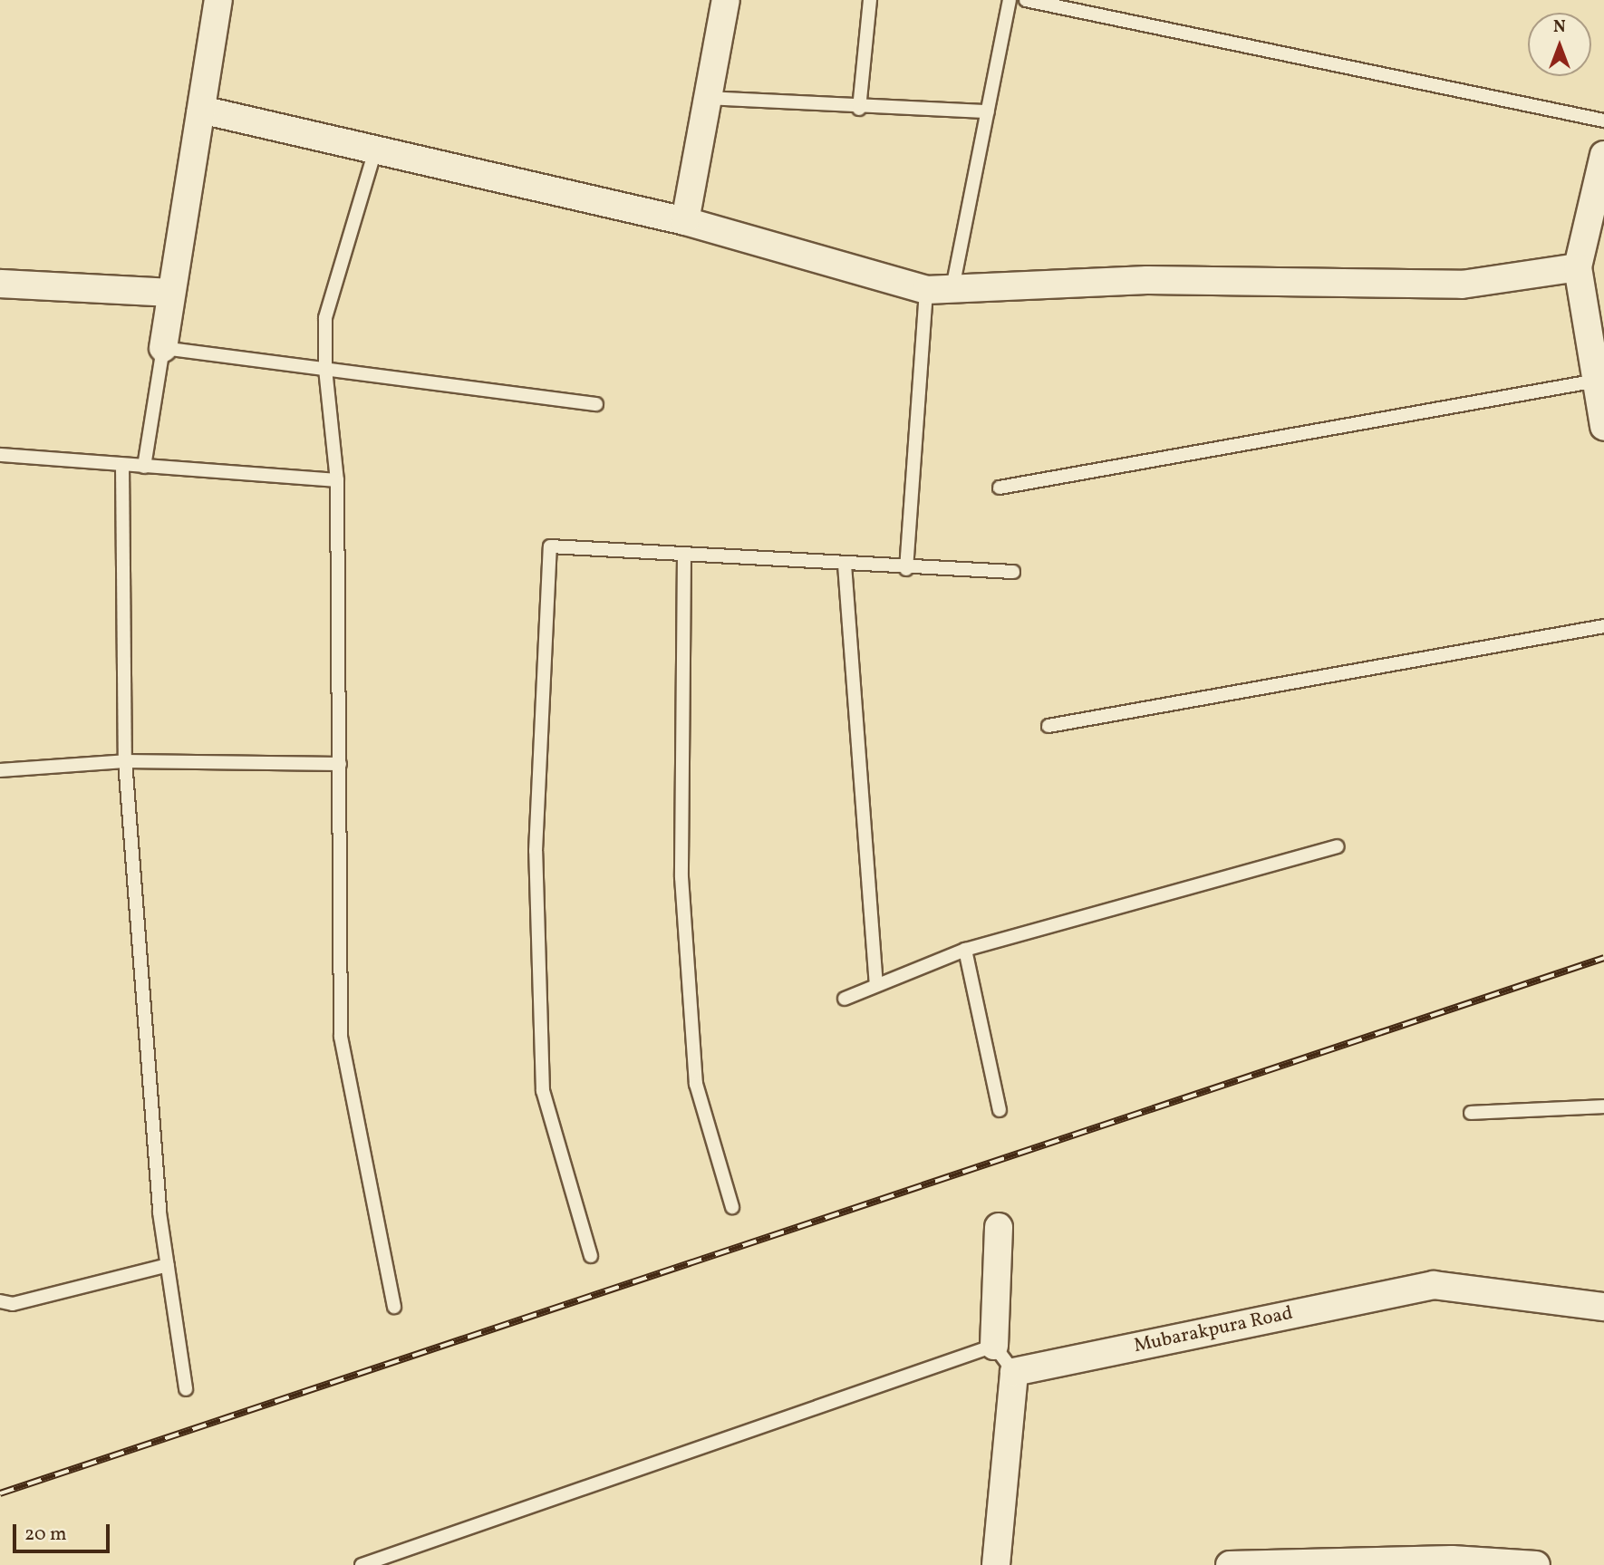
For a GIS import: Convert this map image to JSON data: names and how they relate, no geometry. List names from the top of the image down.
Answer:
{
  "streets": {
    "street": ["Mubarakpura Road"]
  },
  "scale_bar": "20 m",
  "north": "top"
}
